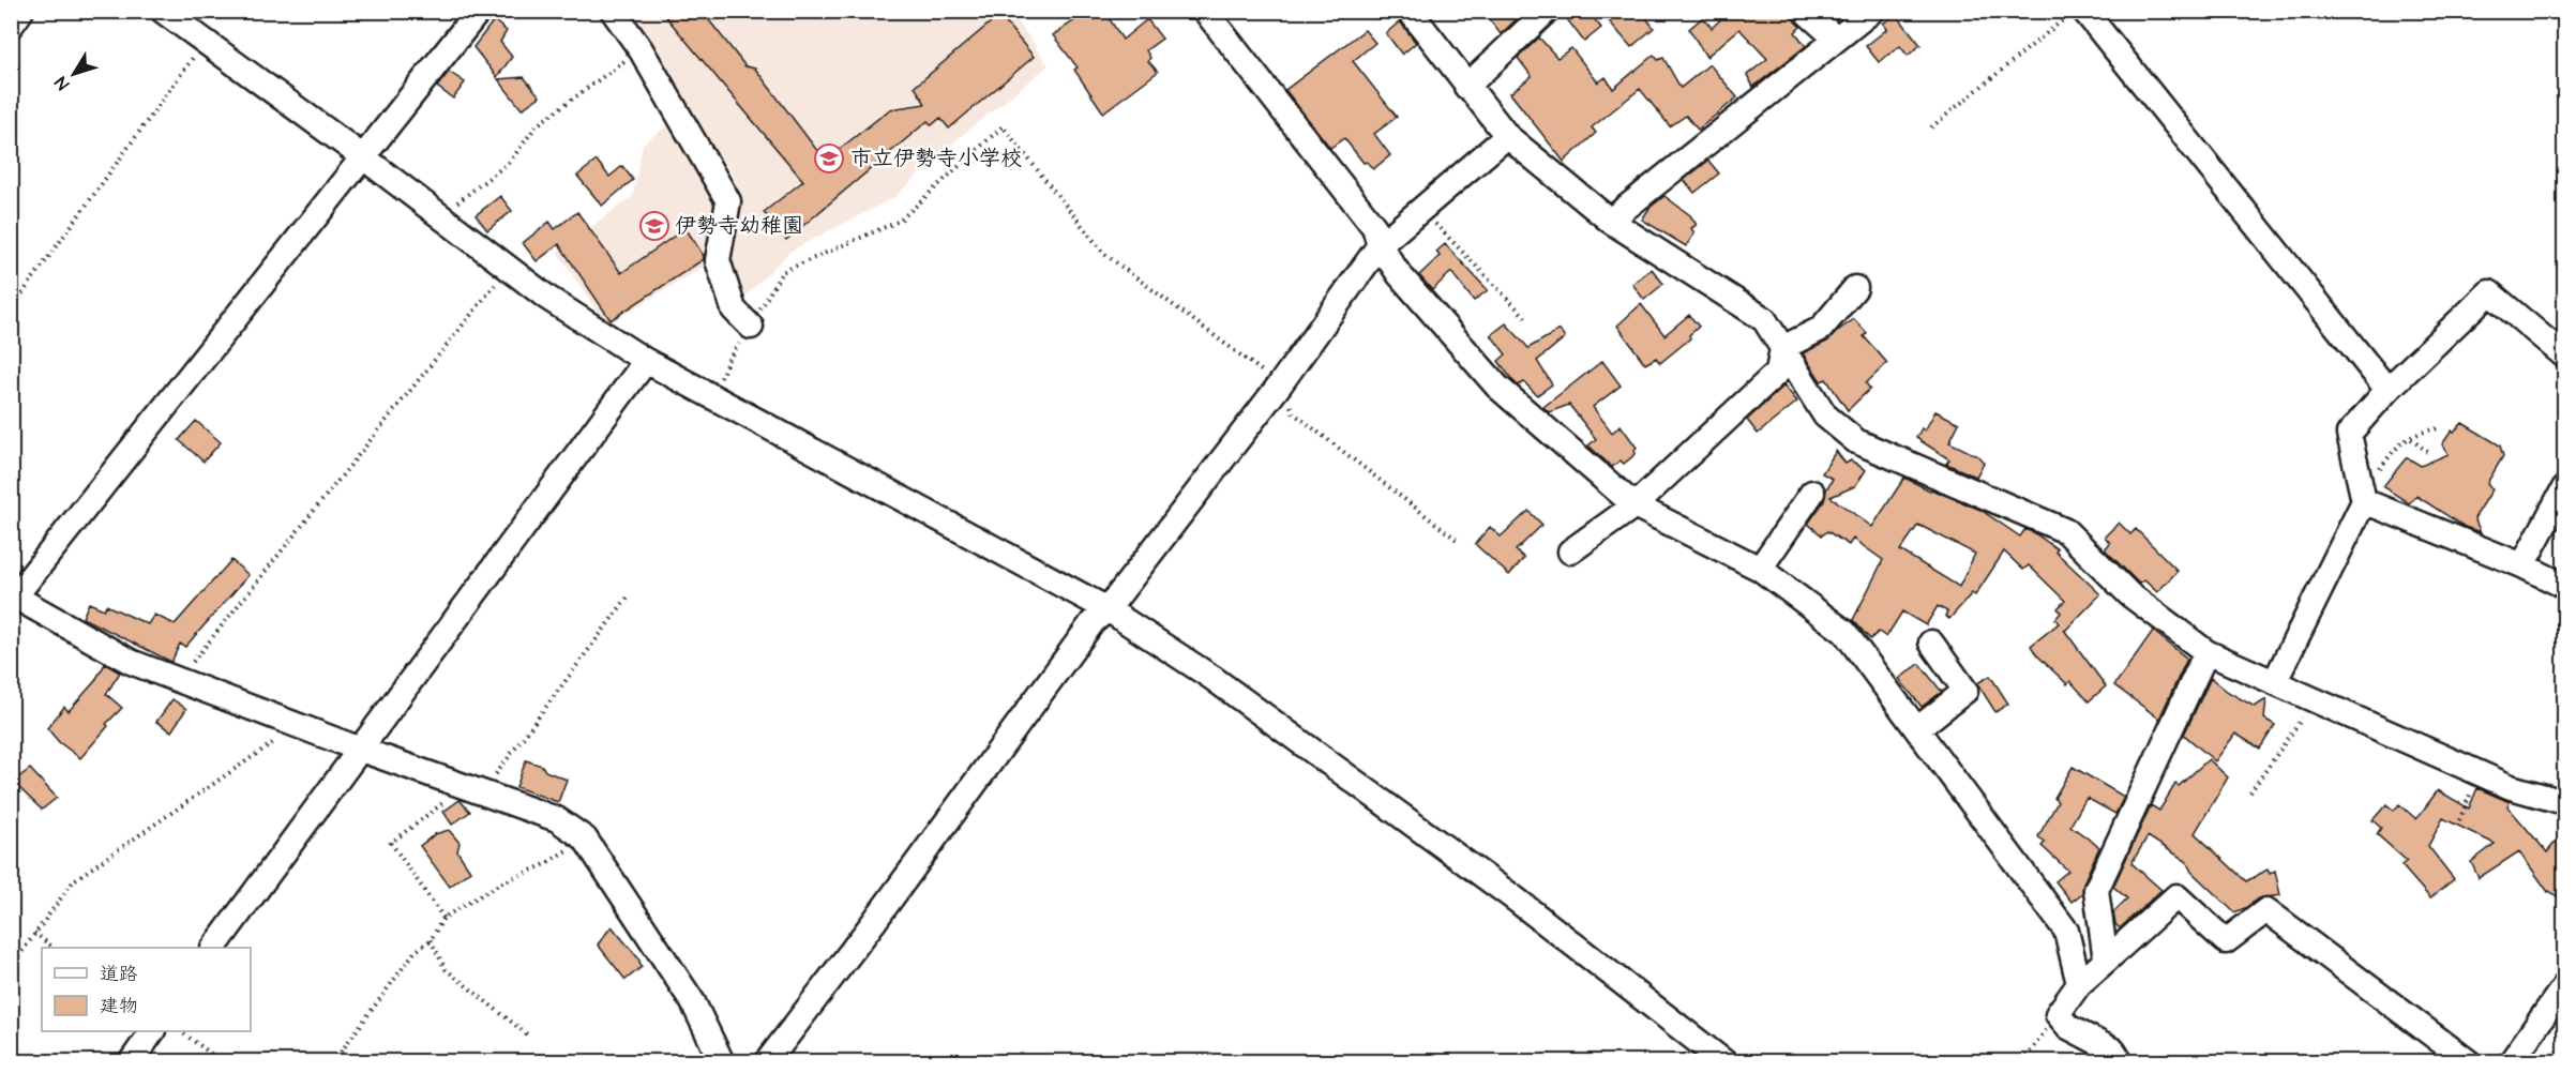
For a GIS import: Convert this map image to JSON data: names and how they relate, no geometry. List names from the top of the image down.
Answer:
{
  "places": {
    "school or university": ["市立伊勢寺小学校", "伊勢寺幼稚園"]
  },
  "legend": ["道路", "建物"],
  "north": "bottom left"
}
